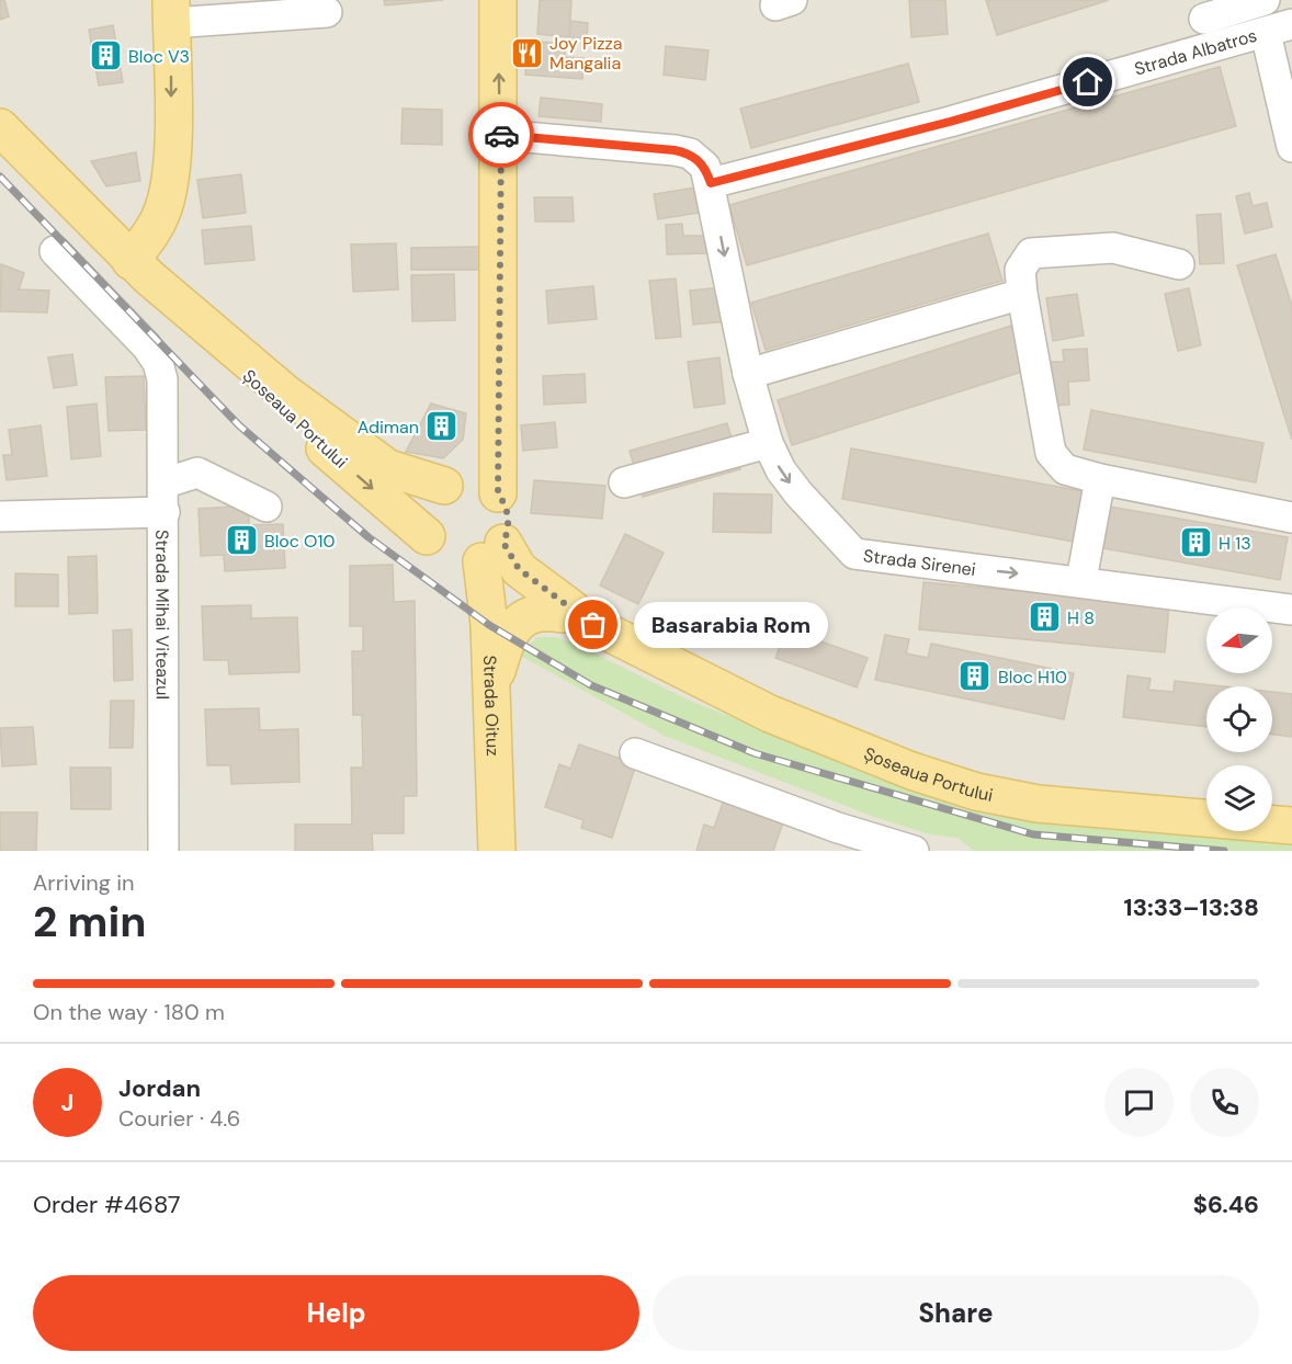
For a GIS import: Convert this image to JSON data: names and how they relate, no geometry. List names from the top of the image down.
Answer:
{
  "streets": {
    "main road": ["Șoseaua Portului", "Strada Oituz"],
    "street": ["Strada Albatros", "Strada Sirenei", "Strada Mihai Viteazul"]
  },
  "crossings": [
    ["Strada Albatros", "Strada Sirenei"],
    ["Șoseaua Portului", "Strada Oituz"]
  ],
  "one_way": ["Strada Sirenei"],
  "places": {
    "restaurant": ["Joy Pizza Mangalia"],
    "building": [
      "Bloc V3",
      "Adiman",
      "Bloc O10",
      "H 13",
      "H 8",
      "Bloc H10"
    ],
    "other": ["Basarabia Rom"]
  },
  "north": "left",
  "page": {
    "bubble": "Basarabia Rom",
    "heading": ["2 min", "Arriving in", "13:33–13:38"],
    "panel": [
      "Jordan",
      "Courier · 4.6",
      "Order #4687",
      "$6.46"
    ],
    "bar": "On the way · 180 m",
    "round": "J",
    "buttons": ["Help", "Share"]
  }
}
